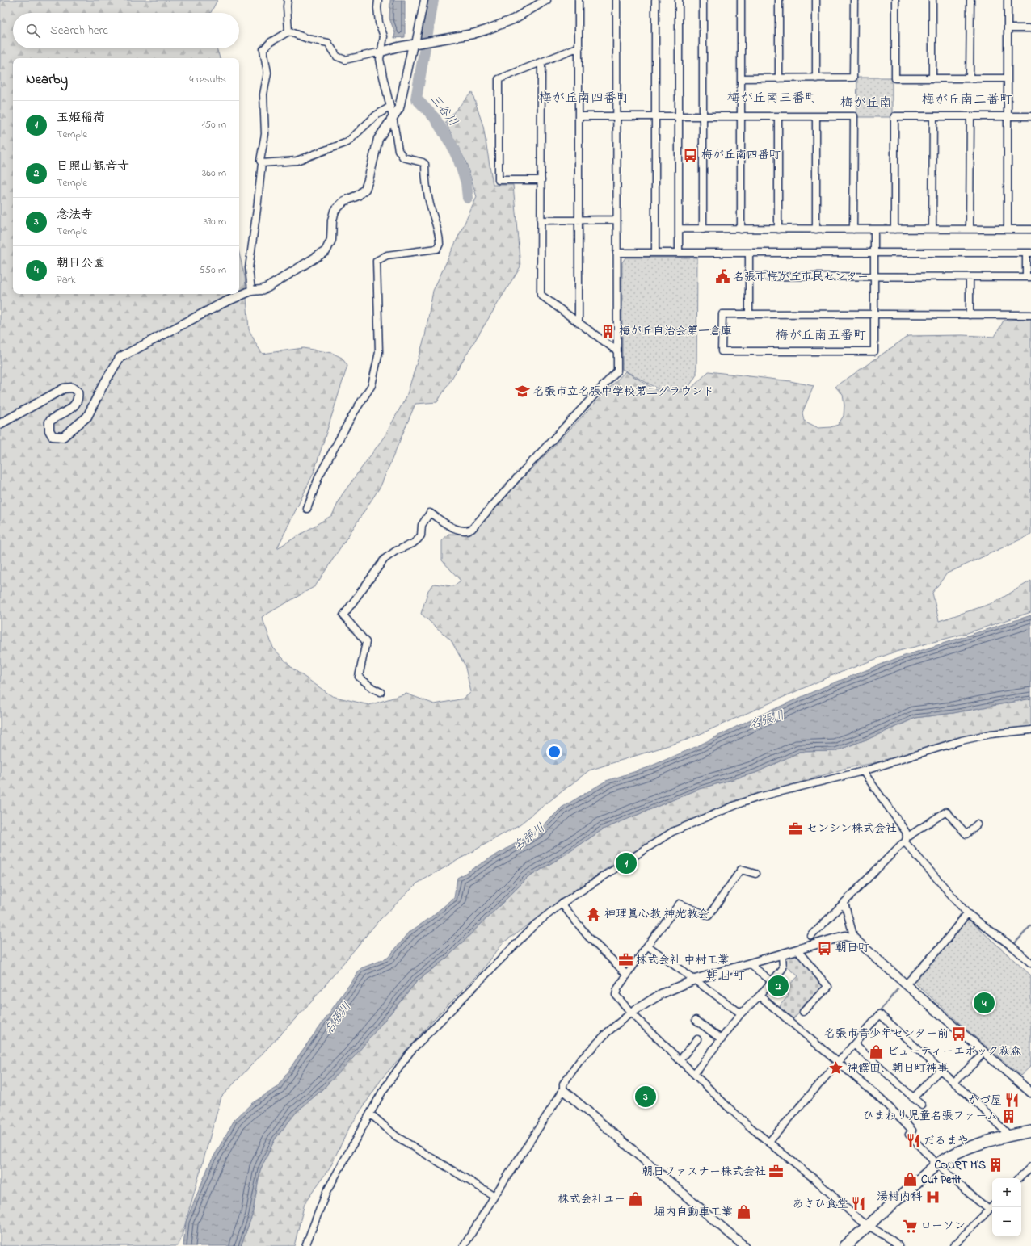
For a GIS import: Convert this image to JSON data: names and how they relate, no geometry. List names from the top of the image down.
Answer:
{
  "districts": [
    "梅が丘南四番町",
    "梅が丘南三番町",
    "梅が丘南二番町",
    "梅が丘南",
    "梅が丘南五番町",
    "朝日町"
  ],
  "water": ["三谷川", "名張川"],
  "places": {
    "bus stop": ["梅が丘南四番町", "朝日町", "名張市青少年センター前"],
    "public building": ["名張市梅が丘市民センター"],
    "building": ["梅が丘自治会第一倉庫", "ひまわり児童名張ファーム", "COURT M'S"],
    "school or university": ["名張市立名張中学校第二グラウンド"],
    "office": ["センシン株式会社", "株式会社 中村工業", "朝日ファスナー株式会社"],
    "temple": ["神理眞心教 神光教会"],
    "shop": [
      "ビューティーエポック萩森",
      "Cut Petit",
      "株式会社ユー",
      "堀内自動車工業"
    ],
    "place": ["神饌田、朝日町神事"],
    "restaurant": ["かづ屋", "だるまや", "あさひ食堂"],
    "hospital": ["湯村内科"],
    "supermarket": ["ローソン"]
  },
  "page": {
    "search": "Search here",
    "heading": ["Nearby", "4 results"],
    "list": [
      {
        "mark": "1",
        "name": "玉姫稲荷",
        "note": "Temple",
        "value": "150 m"
      },
      {
        "mark": "2",
        "name": "日照山観音寺",
        "note": "Temple",
        "value": "360 m"
      },
      {
        "mark": "3",
        "name": "念法寺",
        "note": "Temple",
        "value": "390 m"
      },
      {
        "mark": "4",
        "name": "朝日公園",
        "note": "Park",
        "value": "550 m"
      }
    ],
    "pins": [
      "1",
      "2",
      "4",
      "3"
    ],
    "map_buttons": ["+", "−"]
  }
}
